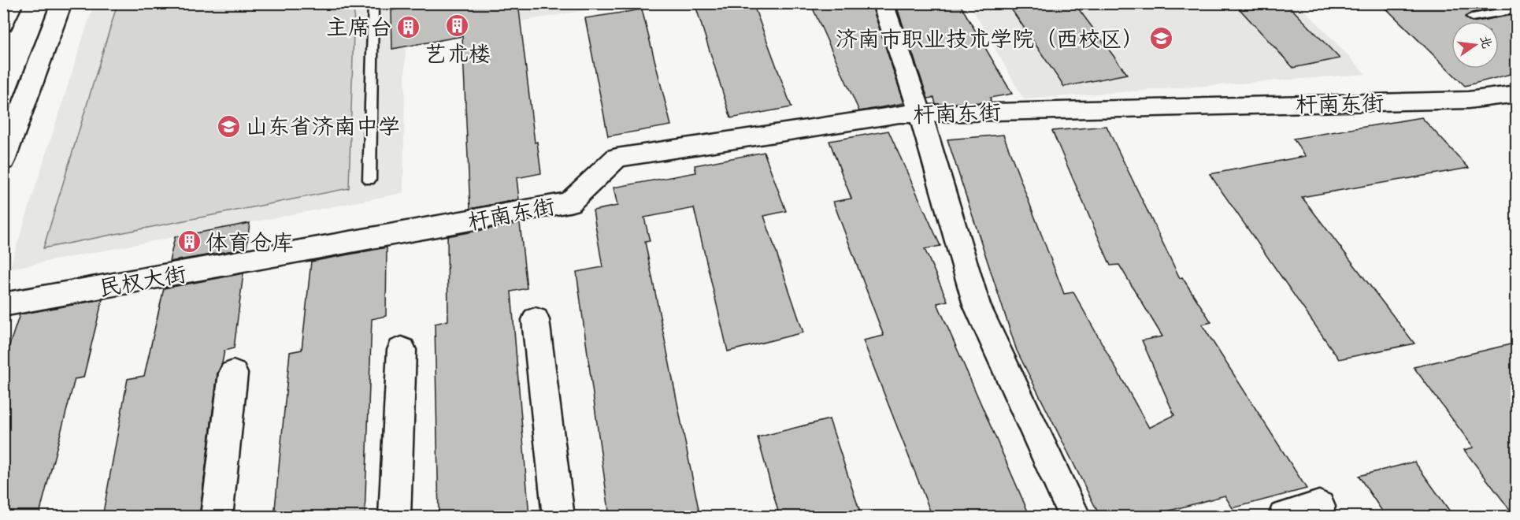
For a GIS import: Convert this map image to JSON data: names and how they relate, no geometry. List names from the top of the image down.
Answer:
{
  "streets": {
    "street": ["杆南东街", "民权大街"]
  },
  "crossings": [
    ["杆南东街", "民权大街"]
  ],
  "places": {
    "building": ["艺术楼", "主席台", "体育仓库"],
    "school or university": ["济南市职业技术学院（西校区）", "山东省济南中学"]
  },
  "north": "right"
}
